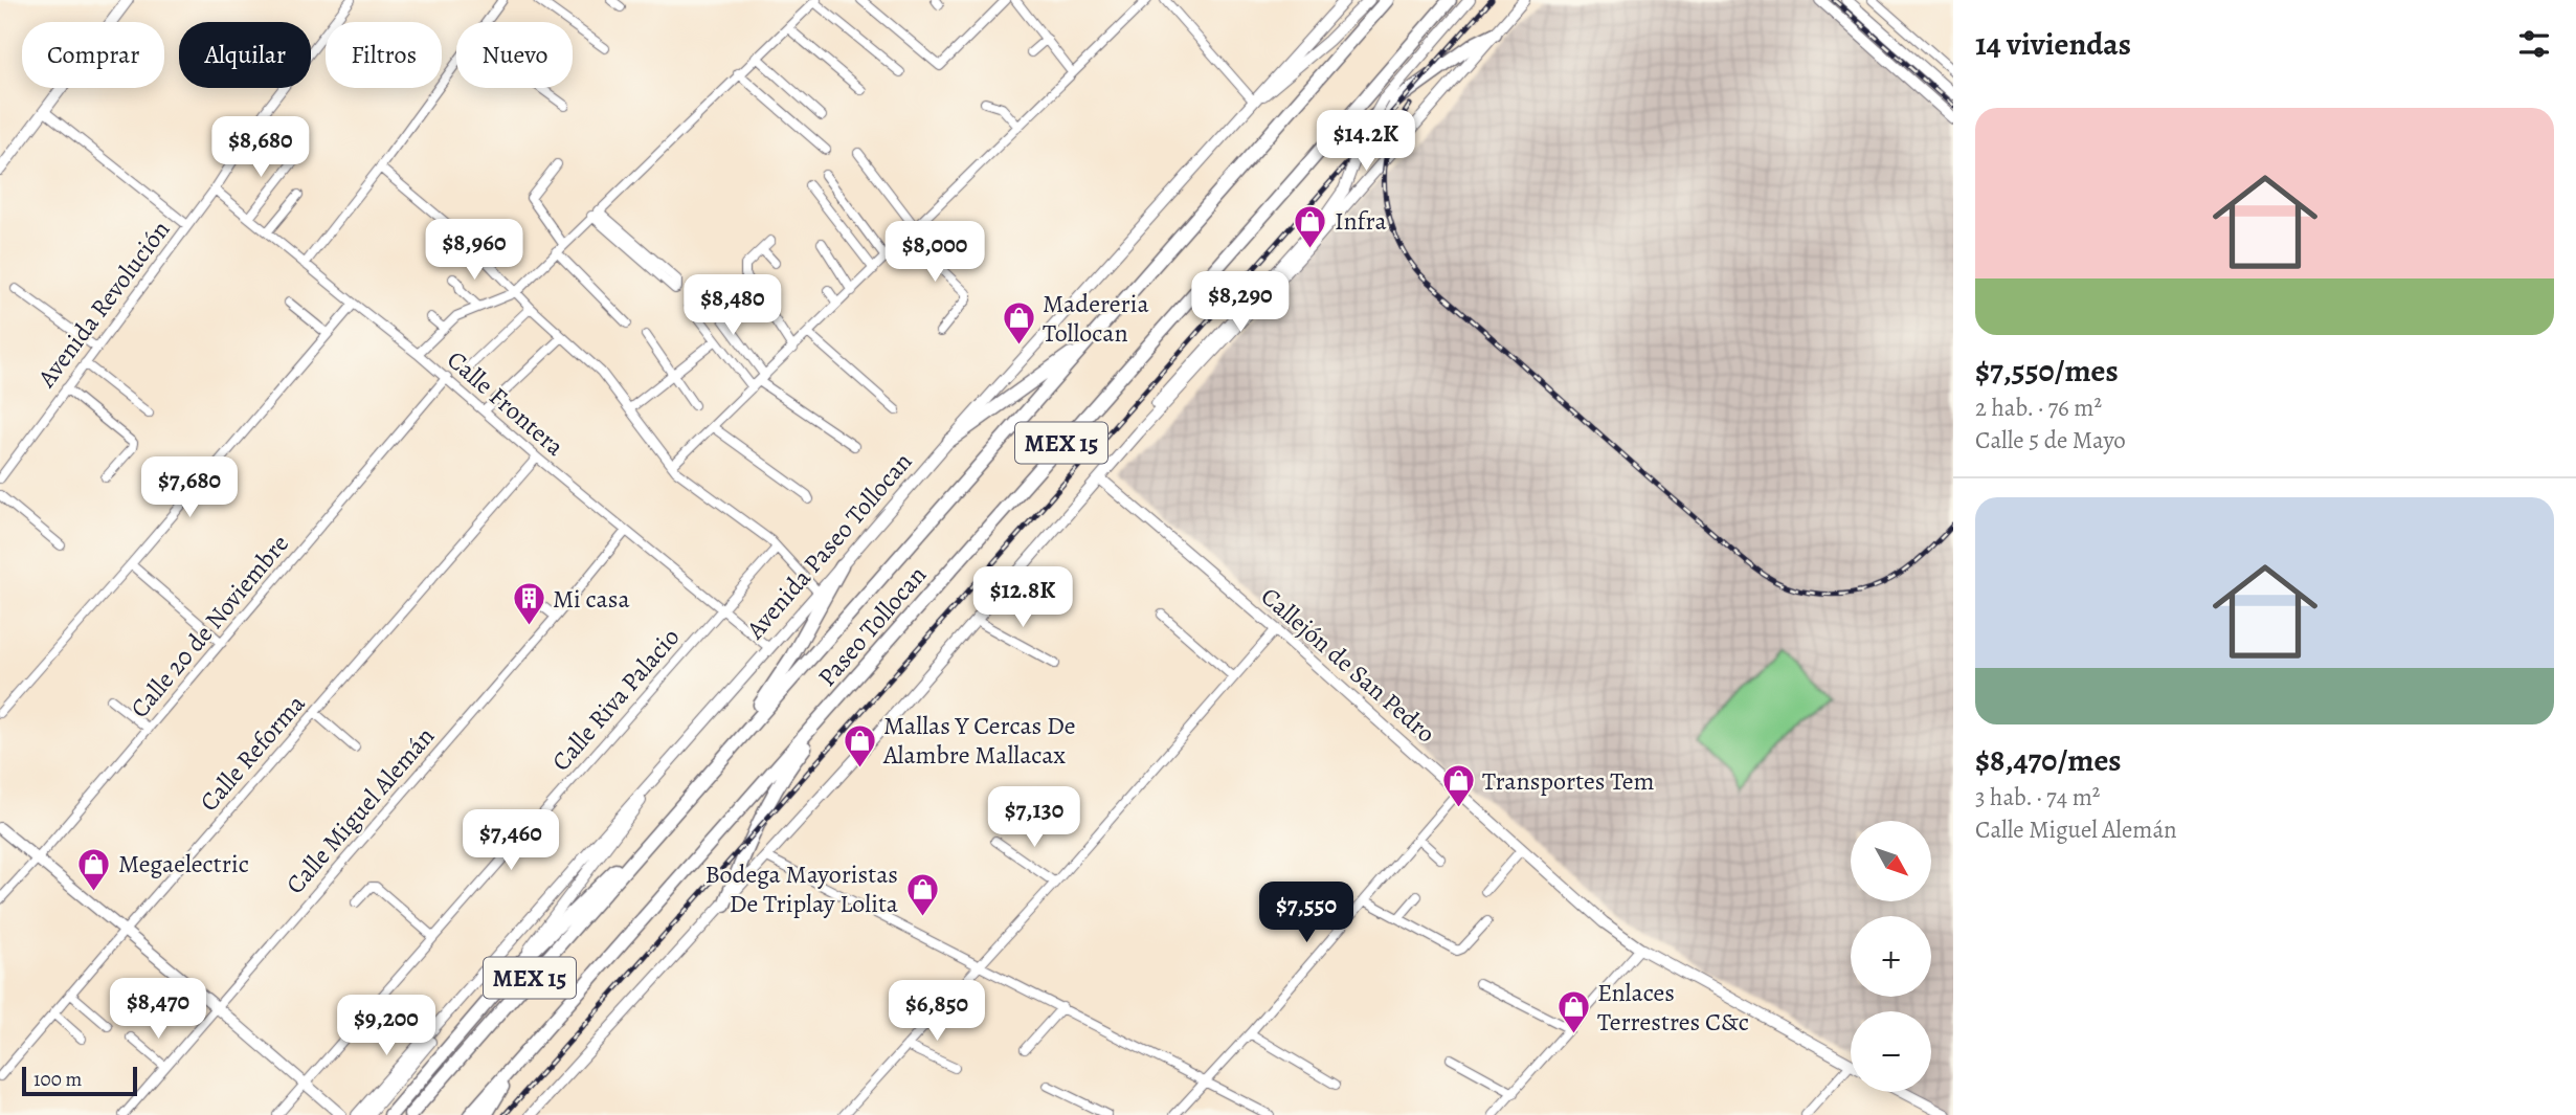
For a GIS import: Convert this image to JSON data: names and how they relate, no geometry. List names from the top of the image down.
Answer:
{
  "streets": {
    "highway": ["MEX 15", "Paseo Tollocan"],
    "main road": ["Avenida Paseo Tollocan", "Callejón de San Pedro"],
    "street": [
      "Avenida Revolución",
      "Calle Frontera",
      "Calle 20 de Noviembre",
      "Calle Riva Palacio",
      "Calle Reforma",
      "Calle Miguel Alemán"
    ]
  },
  "crossings": [
    ["Avenida Revolución", "Calle Frontera"],
    ["Calle Frontera", "Avenida Paseo Tollocan"],
    ["Calle Frontera", "Calle 20 de Noviembre"],
    ["Calle Frontera", "Calle Riva Palacio"],
    ["Calle Frontera", "Calle Reforma"],
    ["Calle Frontera", "Calle Miguel Alemán"]
  ],
  "places": {
    "shop": [
      "Infra",
      "Madereria Tollocan",
      "Mallas Y Cercas De Alambre Mallacax",
      "Transportes Tem",
      "Megaelectric",
      "Bodega Mayoristas De Triplay Lolita",
      "Enlaces Terrestres C&c"
    ],
    "building": ["Mi casa"]
  },
  "scale_bar": "100 m",
  "north": "bottom right",
  "page": {
    "heading": "14 viviendas",
    "chip": [
      "Comprar",
      "Alquilar",
      "Filtros",
      "Nuevo"
    ],
    "list": [
      {
        "name": "$7,550/mes",
        "note": "2 hab. · 76 m² · Calle 5 de Mayo"
      },
      {
        "name": "$8,470/mes",
        "note": "3 hab. · 74 m² · Calle Miguel Alemán"
      }
    ],
    "price": [
      "$14.2K",
      "$8,680",
      "$8,960",
      "$8,000",
      "$8,290",
      "$8,480",
      "$7,680",
      "$12.8K",
      "$7,130",
      "$7,460",
      "$7,550",
      "$8,470",
      "$6,850",
      "$9,200"
    ],
    "map_buttons": ["+", "−"],
    "scale": "100 m"
  }
}
